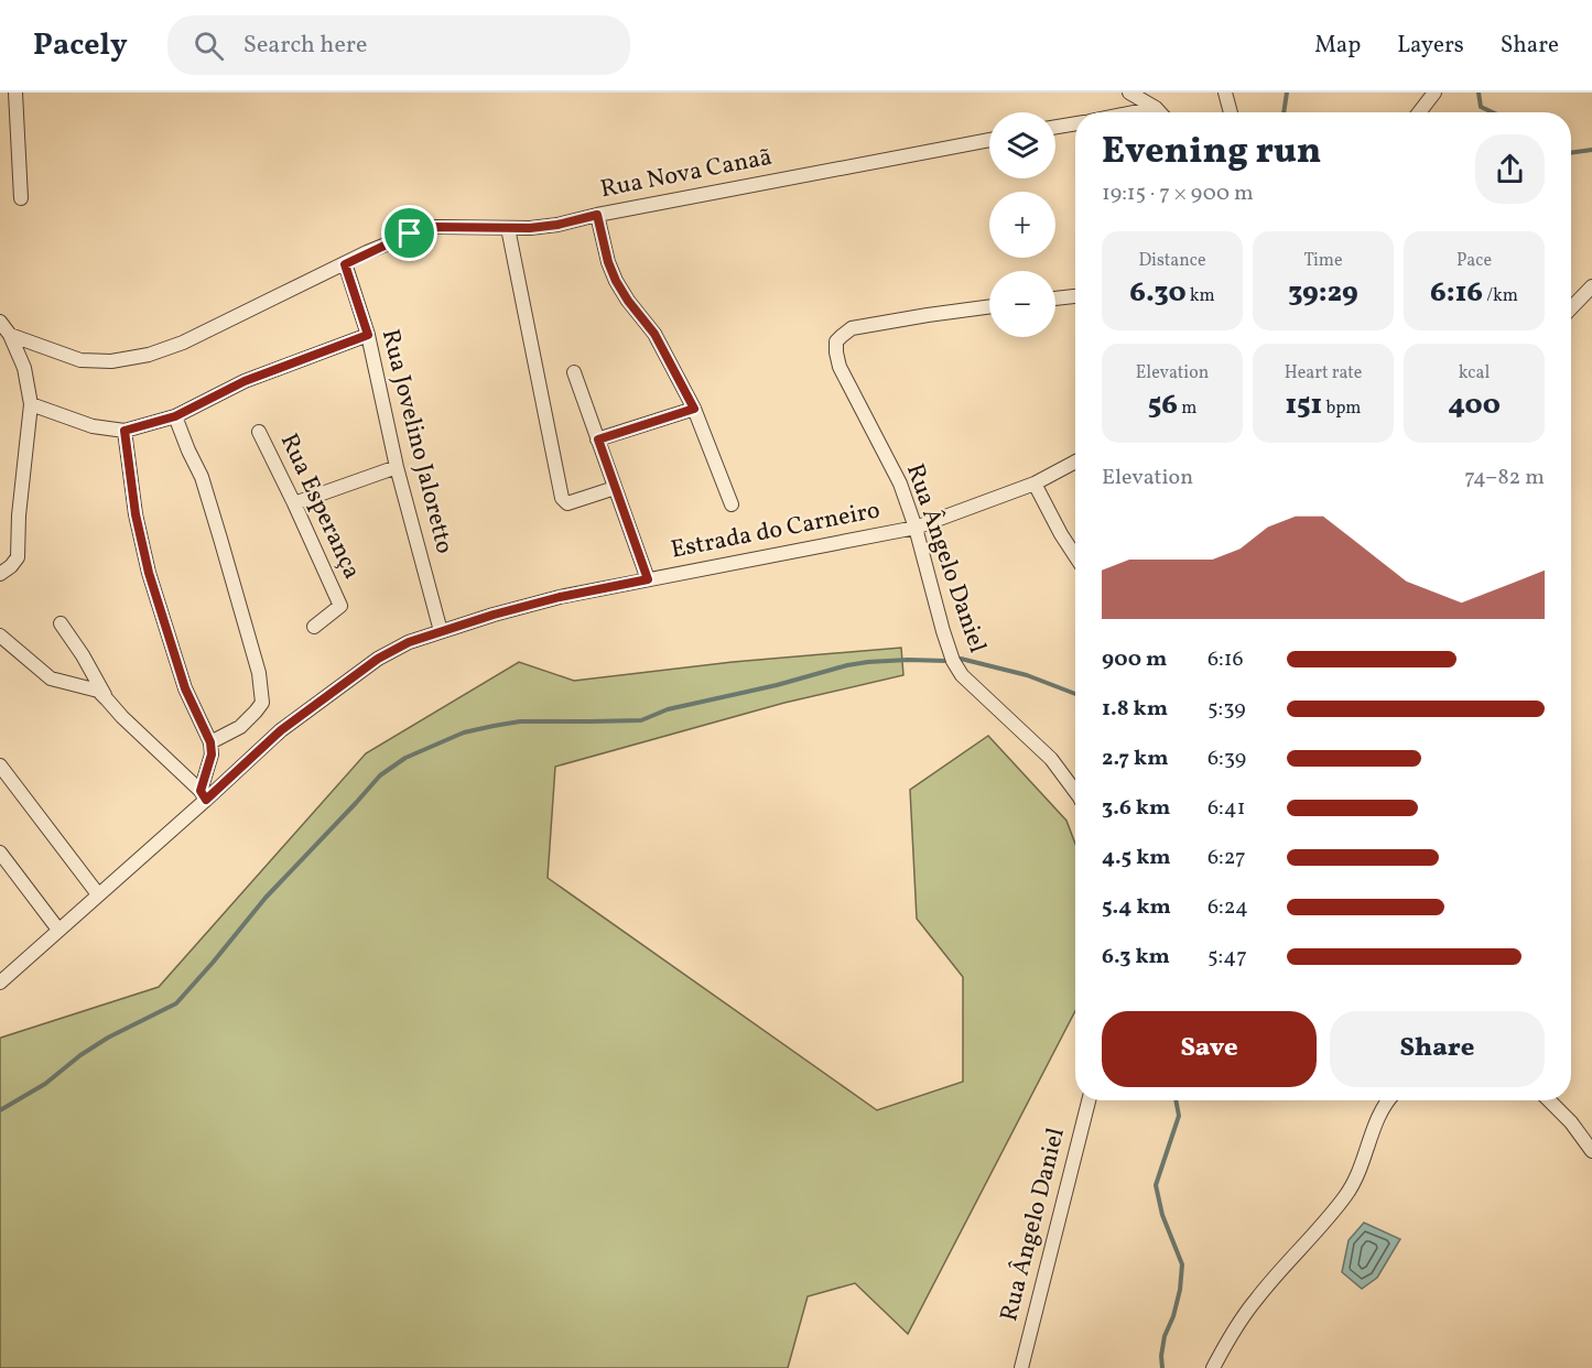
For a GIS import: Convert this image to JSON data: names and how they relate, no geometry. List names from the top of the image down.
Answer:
{
  "streets": {
    "street": [
      "Rua Nova Canaã",
      "Rua Jovelino Jaloretto",
      "Rua Esperança",
      "Estrada do Carneiro",
      "Rua Ângelo Daniel"
    ]
  },
  "crossings": [
    ["Rua Nova Canaã", "Rua Jovelino Jaloretto"],
    ["Rua Jovelino Jaloretto", "Estrada do Carneiro"],
    ["Estrada do Carneiro", "Rua Ângelo Daniel"]
  ],
  "page": {
    "header": "Pacely",
    "search": "Search here",
    "nav": ["Map", "Layers", "Share"],
    "map_buttons": ["+", "−"],
    "heading": ["Evening run", "19:15 · 7 × 900 m"],
    "stats": [
      ["Distance", "6.30 km"],
      ["Time", "39:29"],
      ["Pace", "6:16 /km"],
      ["Elevation", "56 m"],
      ["Heart rate", "151 bpm"],
      ["kcal", "400"]
    ],
    "chart": ["Elevation", "74–82 m"],
    "list": [
      {
        "name": "900 m",
        "note": "6:16"
      },
      {
        "name": "1.8 km",
        "note": "5:39"
      },
      {
        "name": "2.7 km",
        "note": "6:39"
      },
      {
        "name": "3.6 km",
        "note": "6:41"
      },
      {
        "name": "4.5 km",
        "note": "6:27"
      },
      {
        "name": "5.4 km",
        "note": "6:24"
      },
      {
        "name": "6.3 km",
        "note": "5:47"
      }
    ],
    "buttons": ["Save", "Share"]
  }
}
